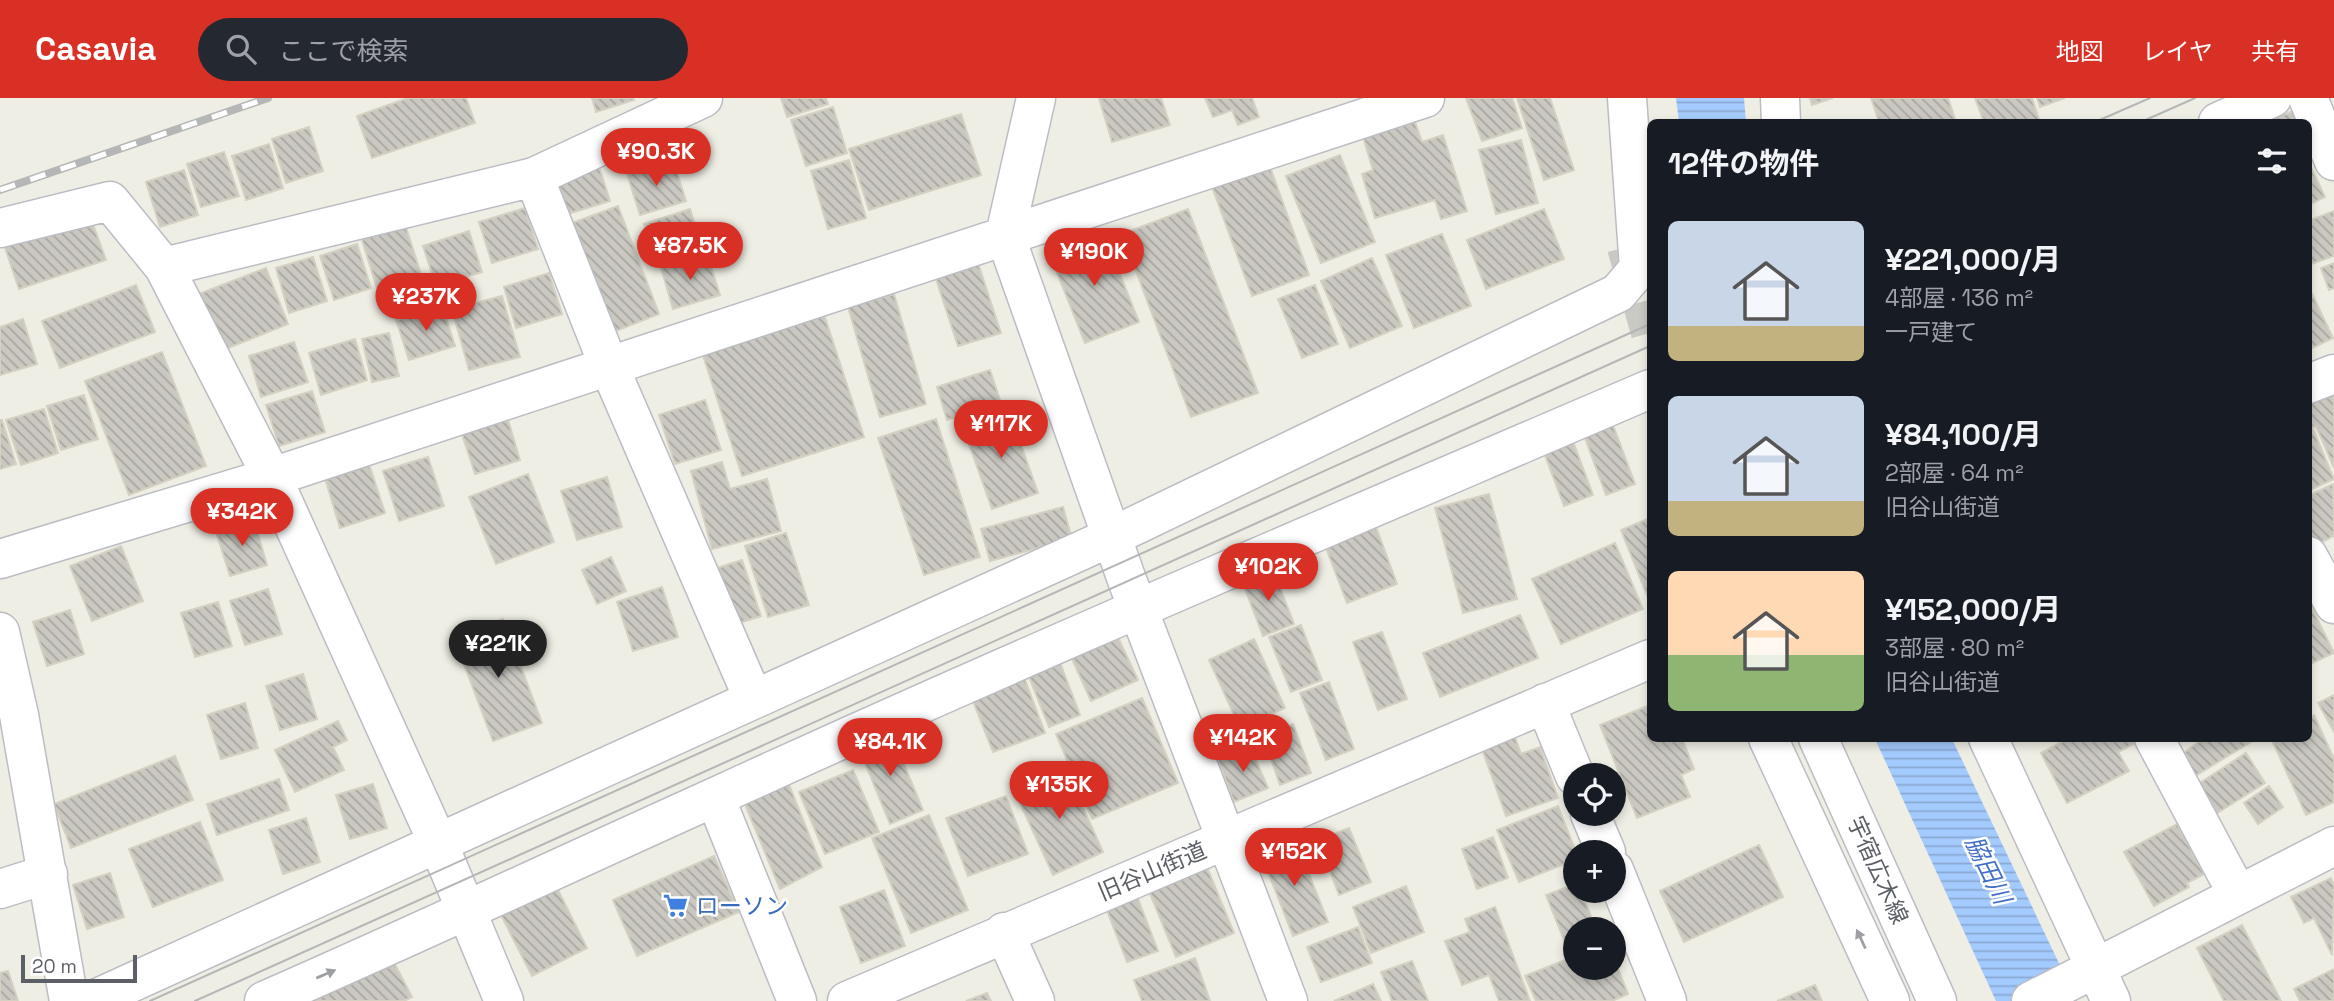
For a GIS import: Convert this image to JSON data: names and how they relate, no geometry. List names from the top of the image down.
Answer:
{
  "streets": {
    "street": ["宇宿広木線", "旧谷山街道"]
  },
  "water": ["脇田川"],
  "places": {
    "supermarket": ["ローソン"]
  },
  "scale_bar": "20 m",
  "page": {
    "header": "Casavia",
    "search": "ここで検索",
    "nav": ["地図", "レイヤ", "共有"],
    "heading": "12件の物件",
    "price": [
      "¥90.3K",
      "¥87.5K",
      "¥190K",
      "¥237K",
      "¥117K",
      "¥342K",
      "¥102K",
      "¥221K",
      "¥142K",
      "¥84.1K",
      "¥135K",
      "¥152K"
    ],
    "list": [
      {
        "name": "¥221,000/月",
        "note": "4部屋 · 136 m² · 一戸建て"
      },
      {
        "name": "¥84,100/月",
        "note": "2部屋 · 64 m² · 旧谷山街道"
      },
      {
        "name": "¥152,000/月",
        "note": "3部屋 · 80 m² · 旧谷山街道"
      }
    ],
    "map_buttons": ["+", "−"],
    "scale": "20 m"
  }
}
